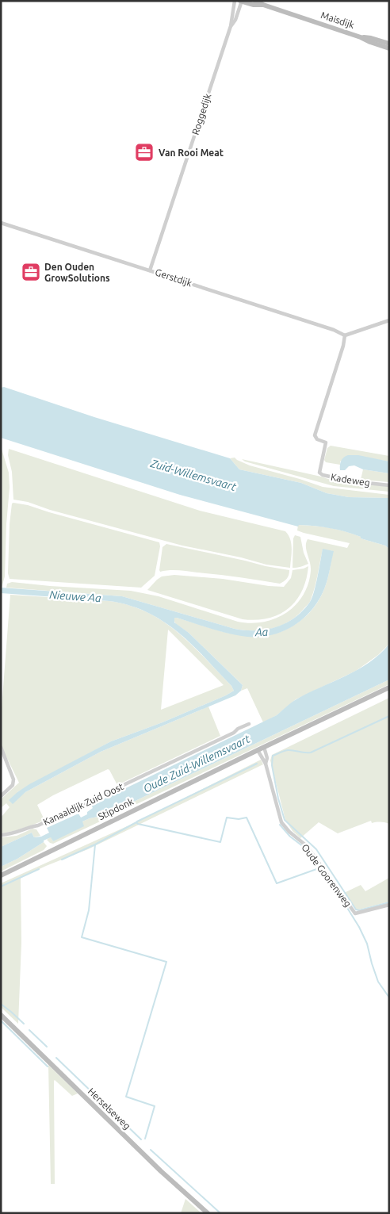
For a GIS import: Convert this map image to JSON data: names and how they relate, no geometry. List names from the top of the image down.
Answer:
{
  "streets": {
    "street": [
      "Maisdijk",
      "Roggedijk",
      "Gerstdijk",
      "Kadeweg",
      "Kanaaldijk Zuid Oost",
      "Stipdonk",
      "Oude Goorenweg",
      "Herselseweg"
    ]
  },
  "crossings": [
    ["Maisdijk", "Roggedijk"],
    ["Roggedijk", "Gerstdijk"],
    ["Gerstdijk", "Kadeweg"],
    ["Stipdonk", "Oude Goorenweg"]
  ],
  "water": [
    "Zuid-Willemsvaart",
    "Nieuwe Aa",
    "Aa",
    "Oude Zuid-Willemsvaart"
  ],
  "places": {
    "office": ["Van Rooi Meat", "Den Ouden GrowSolutions"]
  }
}
